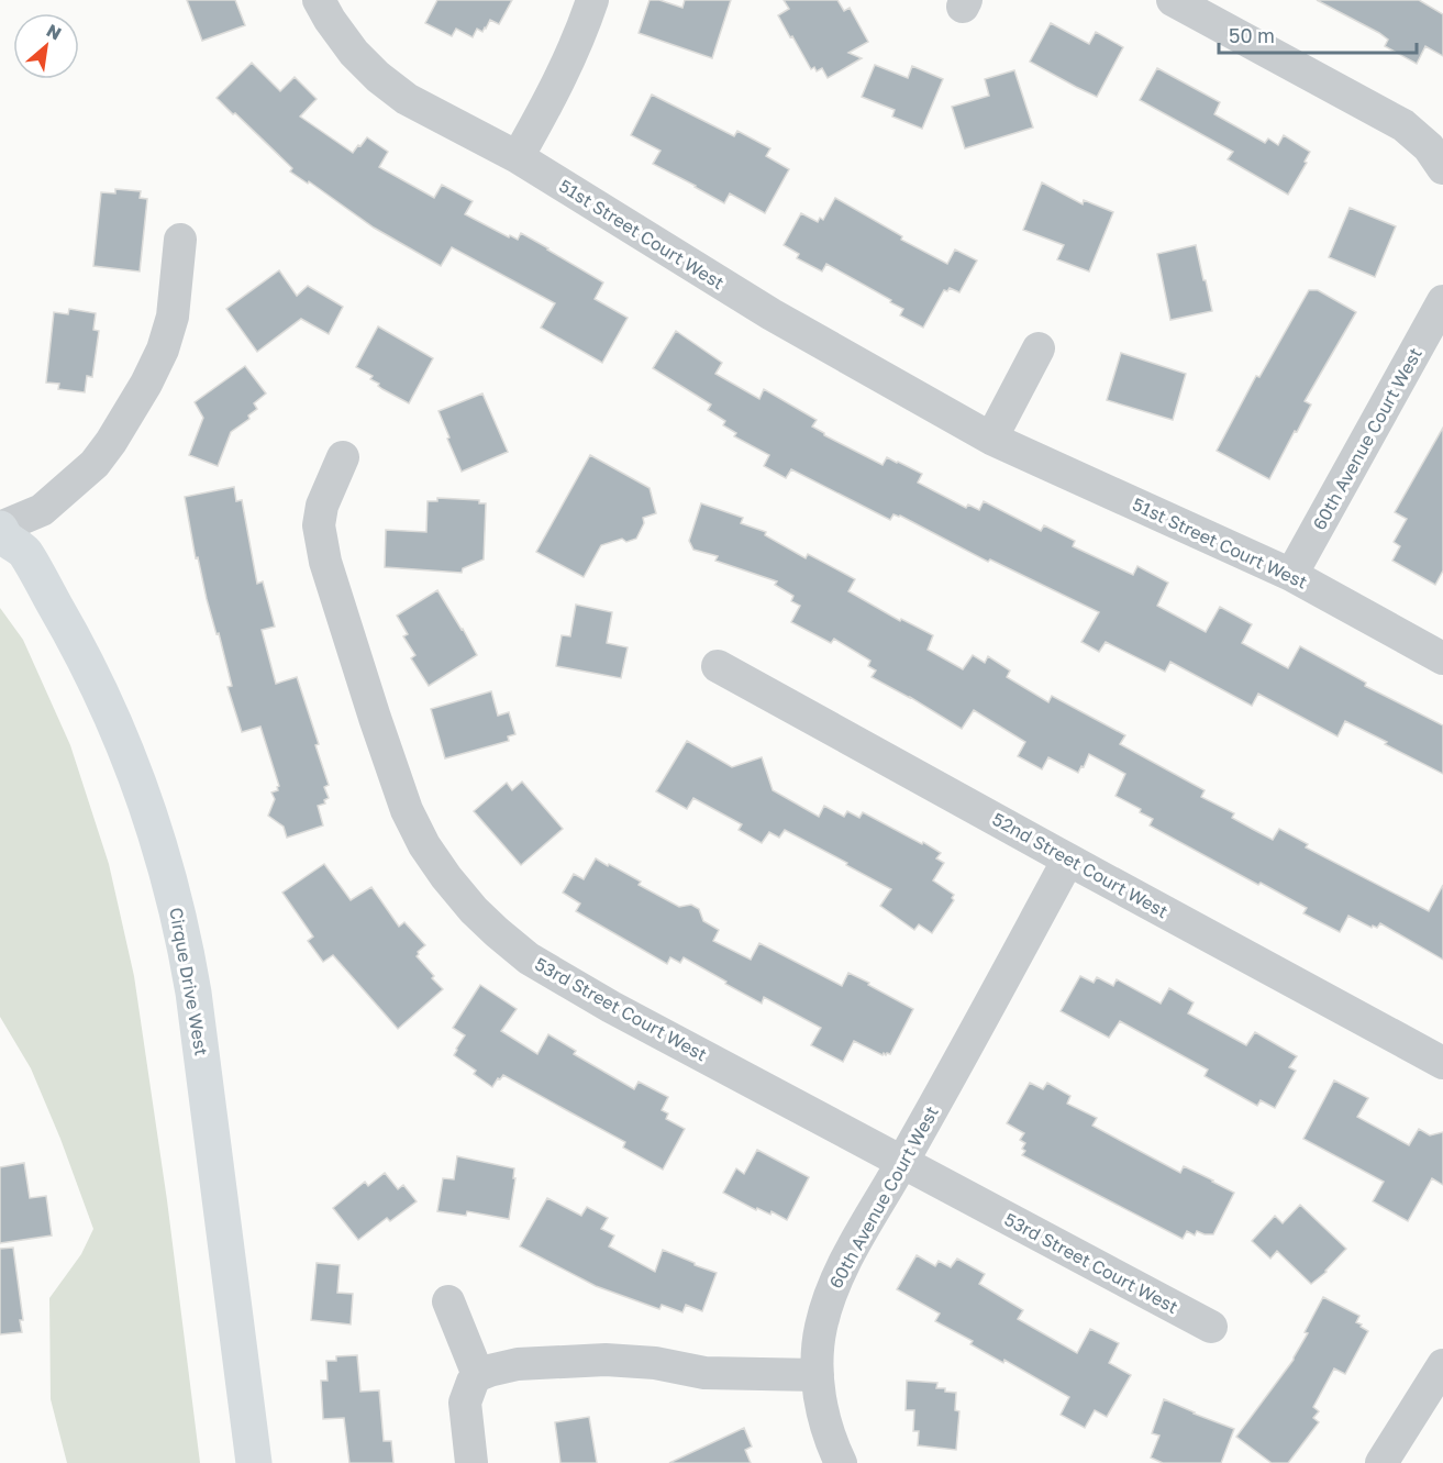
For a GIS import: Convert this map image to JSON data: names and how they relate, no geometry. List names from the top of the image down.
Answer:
{
  "streets": {
    "main road": ["Cirque Drive West"],
    "street": [
      "51st Street Court West",
      "60th Avenue Court West",
      "52nd Street Court West",
      "53rd Street Court West"
    ]
  },
  "crossings": [
    ["51st Street Court West", "60th Avenue Court West"],
    ["60th Avenue Court West", "52nd Street Court West"],
    ["60th Avenue Court West", "53rd Street Court West"]
  ],
  "scale_bar": "50 m",
  "north": "top right"
}
